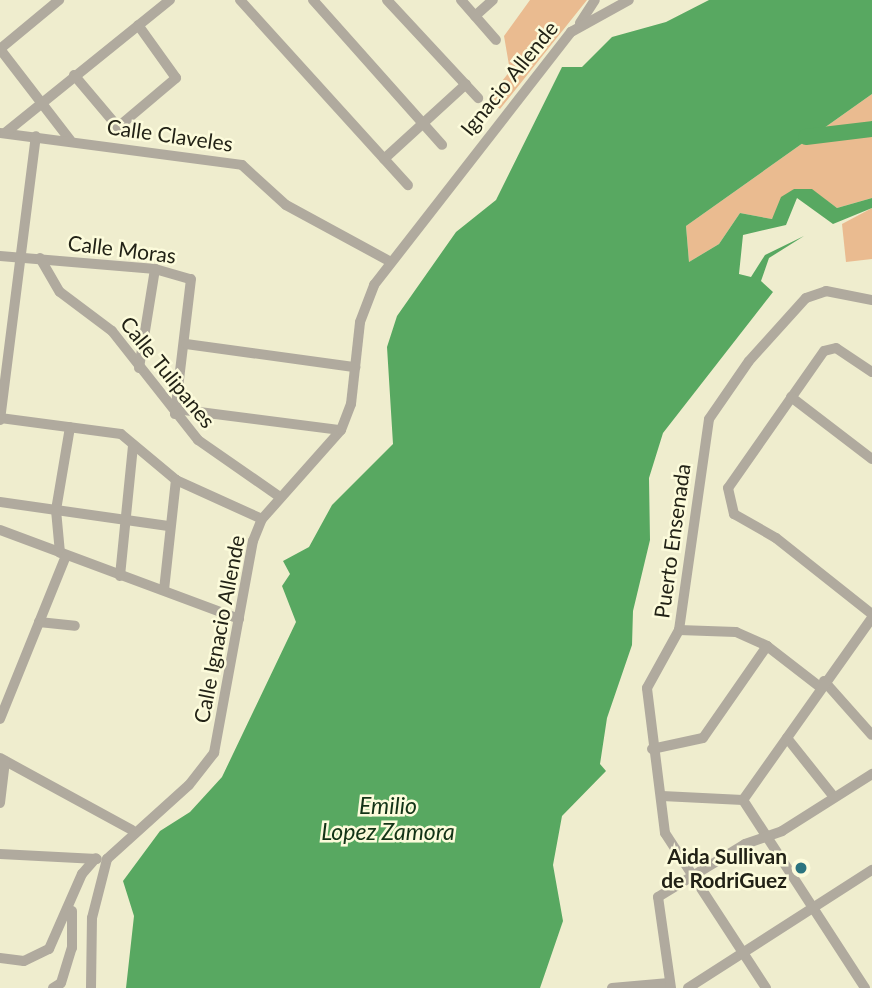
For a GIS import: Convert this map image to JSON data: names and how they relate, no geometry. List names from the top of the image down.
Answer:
{
  "streets": {
    "street": [
      "Ignacio Allende",
      "Calle Claveles",
      "Calle Moras",
      "Calle Tulipanes",
      "Puerto Ensenada",
      "Calle Ignacio Allende"
    ]
  },
  "crossings": [
    ["Ignacio Allende", "Calle Ignacio Allende"],
    ["Calle Claveles", "Calle Ignacio Allende"],
    ["Calle Moras", "Calle Tulipanes"],
    ["Calle Tulipanes", "Calle Ignacio Allende"]
  ],
  "water": ["Emilio Lopez Zamora"],
  "places": ["Aida Sullivan de RodriGuez"]
}
